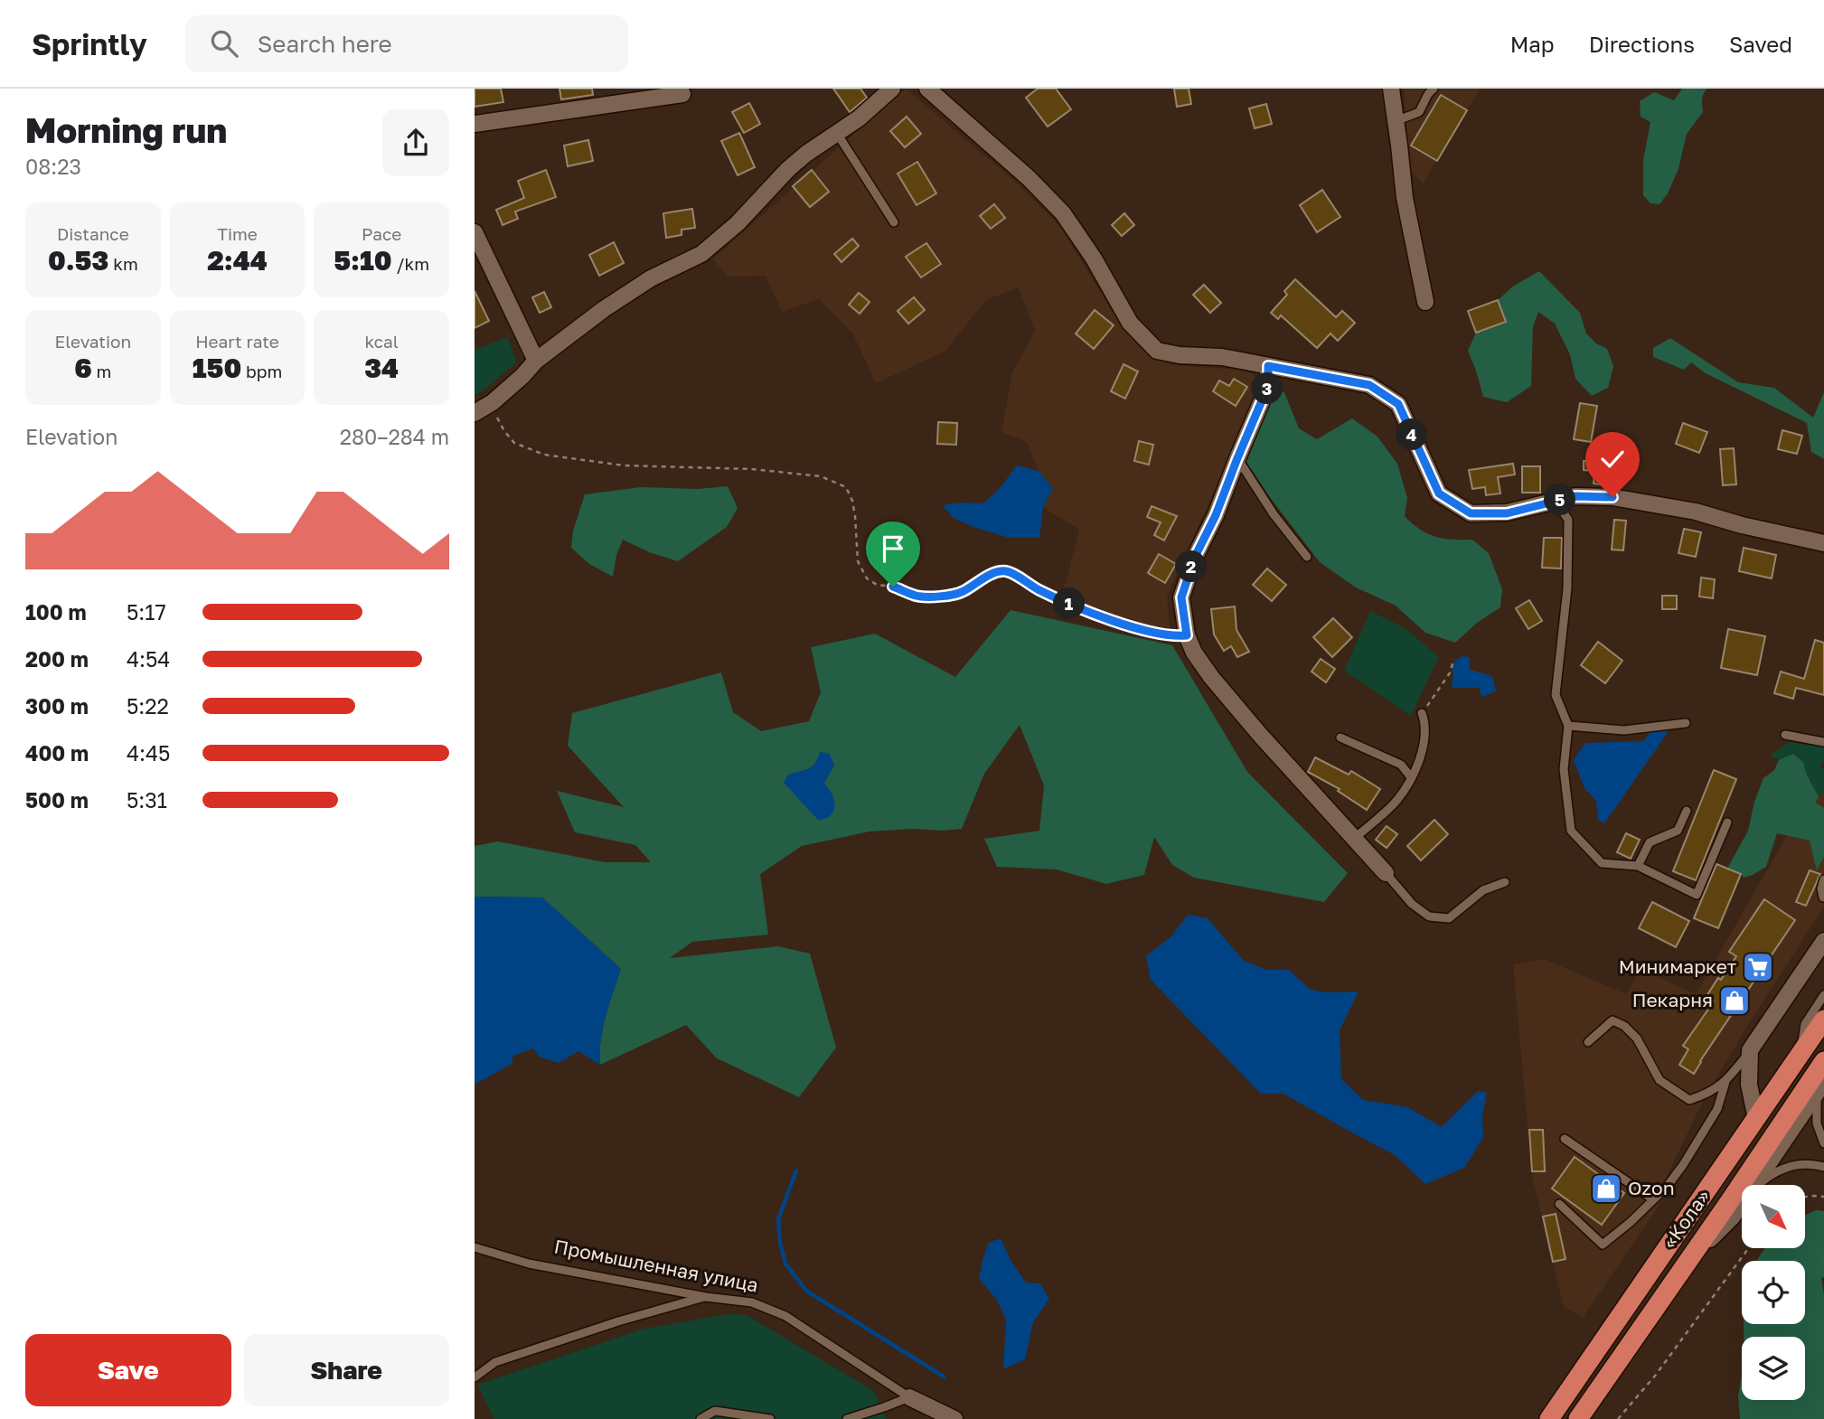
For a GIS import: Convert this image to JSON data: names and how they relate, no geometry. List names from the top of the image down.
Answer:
{
  "streets": {
    "highway": ["«Кола»"],
    "street": ["Промышленная улица"]
  },
  "places": {
    "supermarket": ["Минимаркет"],
    "shop": ["Пекарня", "Ozon"]
  },
  "north": "bottom right",
  "page": {
    "header": "Sprintly",
    "search": "Search here",
    "nav": ["Map", "Directions", "Saved"],
    "heading": ["Morning run", "08:23"],
    "stats": [
      ["Distance", "0.53 km"],
      ["Time", "2:44"],
      ["Pace", "5:10 /km"],
      ["Elevation", "6 m"],
      ["Heart rate", "150 bpm"],
      ["kcal", "34"]
    ],
    "pins": [
      "3",
      "4",
      "5",
      "2",
      "1"
    ],
    "chart": ["Elevation", "280–284 m"],
    "list": [
      {
        "name": "100 m",
        "note": "5:17"
      },
      {
        "name": "200 m",
        "note": "4:54"
      },
      {
        "name": "300 m",
        "note": "5:22"
      },
      {
        "name": "400 m",
        "note": "4:45"
      },
      {
        "name": "500 m",
        "note": "5:31"
      }
    ],
    "buttons": ["Save", "Share"]
  }
}
